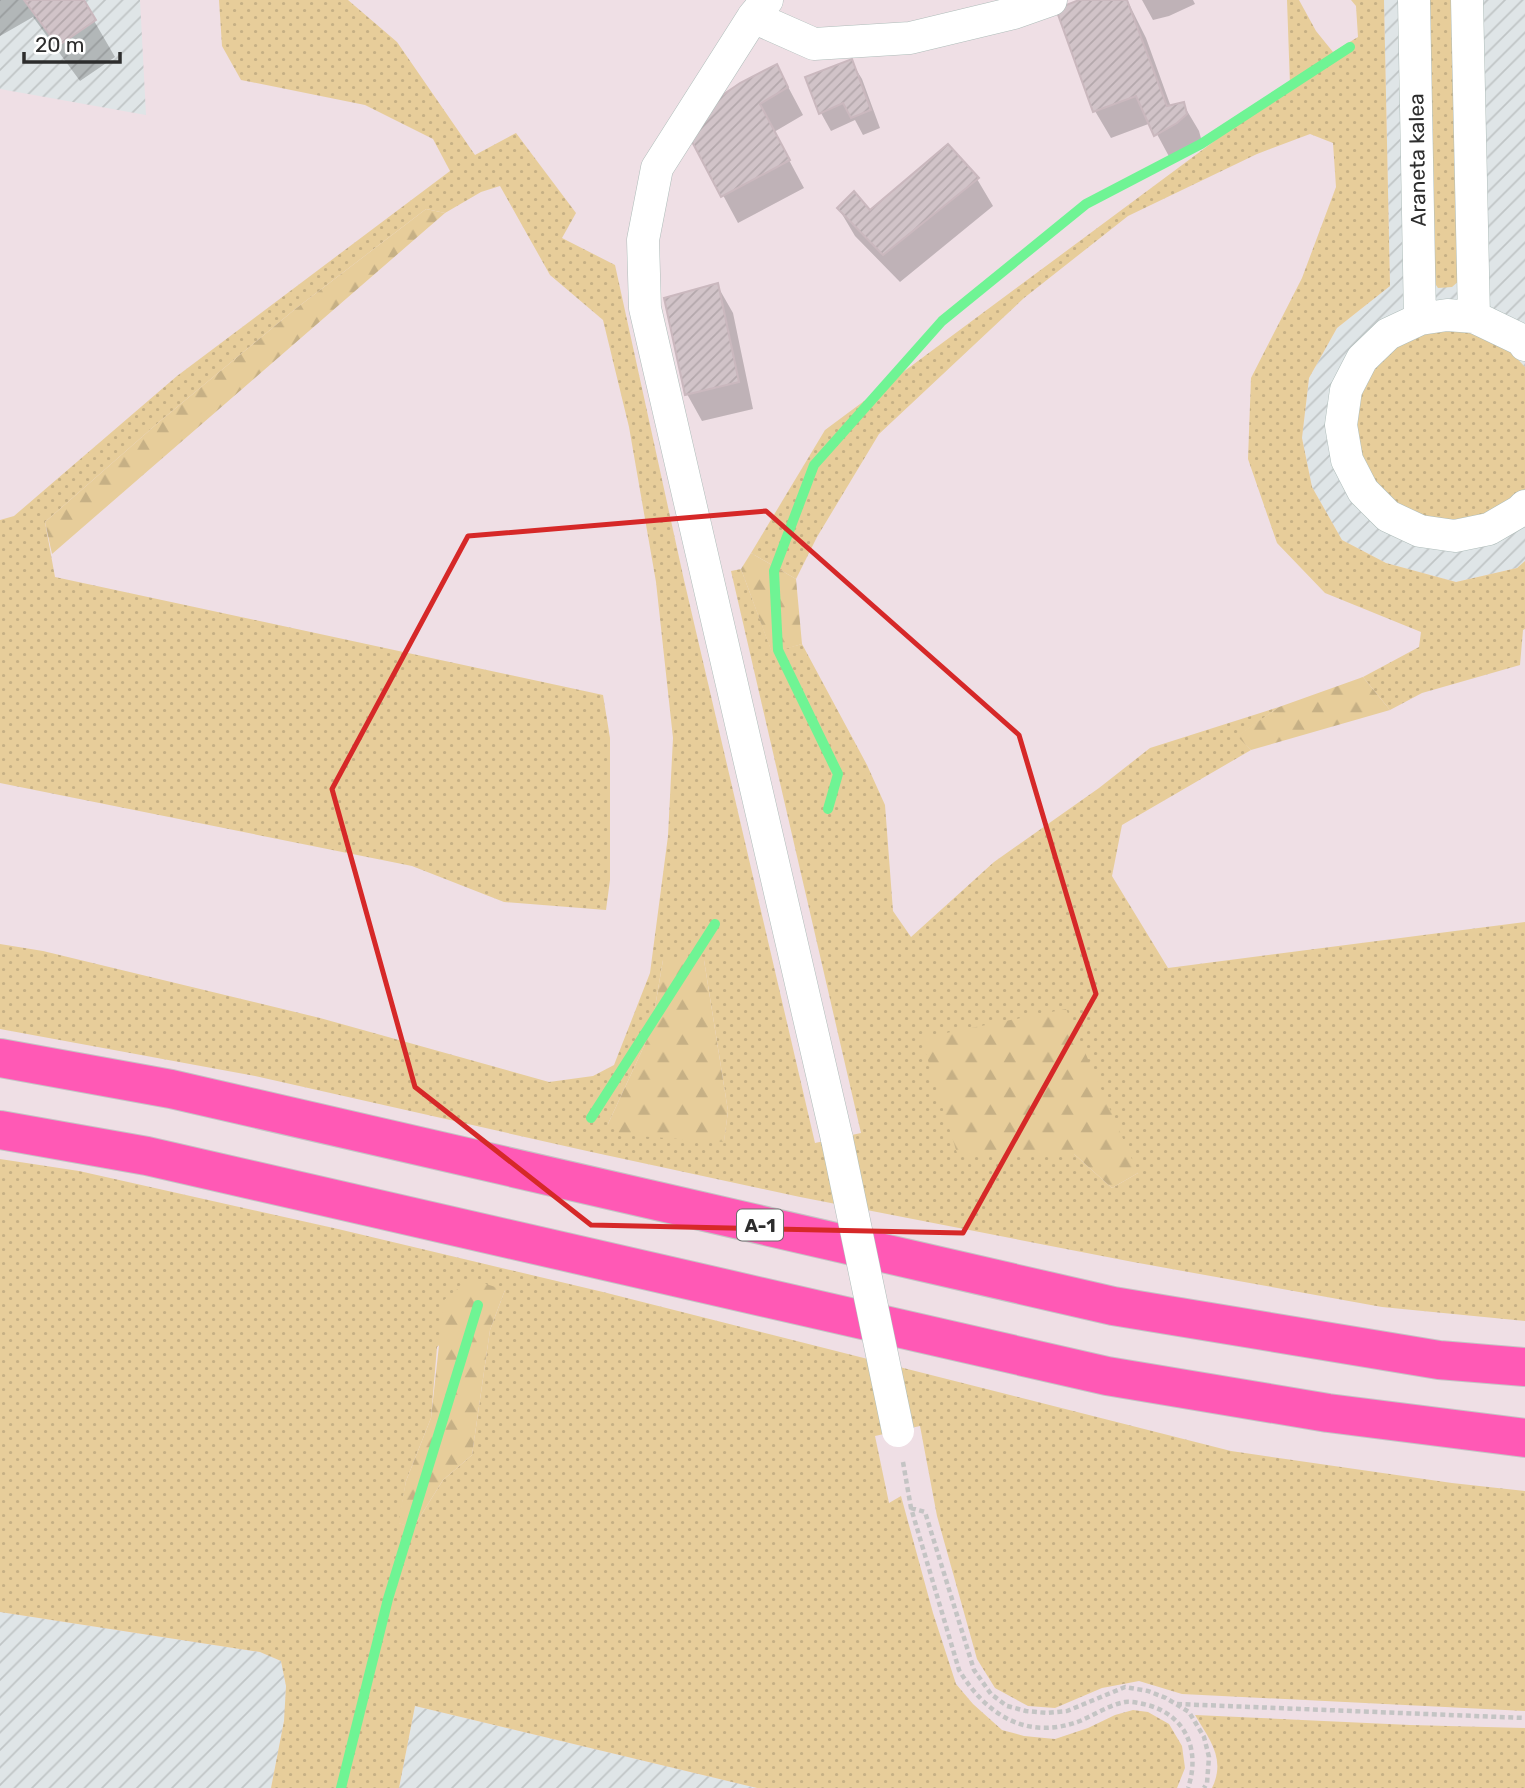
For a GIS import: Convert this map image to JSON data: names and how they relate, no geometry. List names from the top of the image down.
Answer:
{
  "streets": {
    "highway": ["A-1"],
    "street": ["Araneta kalea"]
  },
  "scale_bar": "20 m"
}
